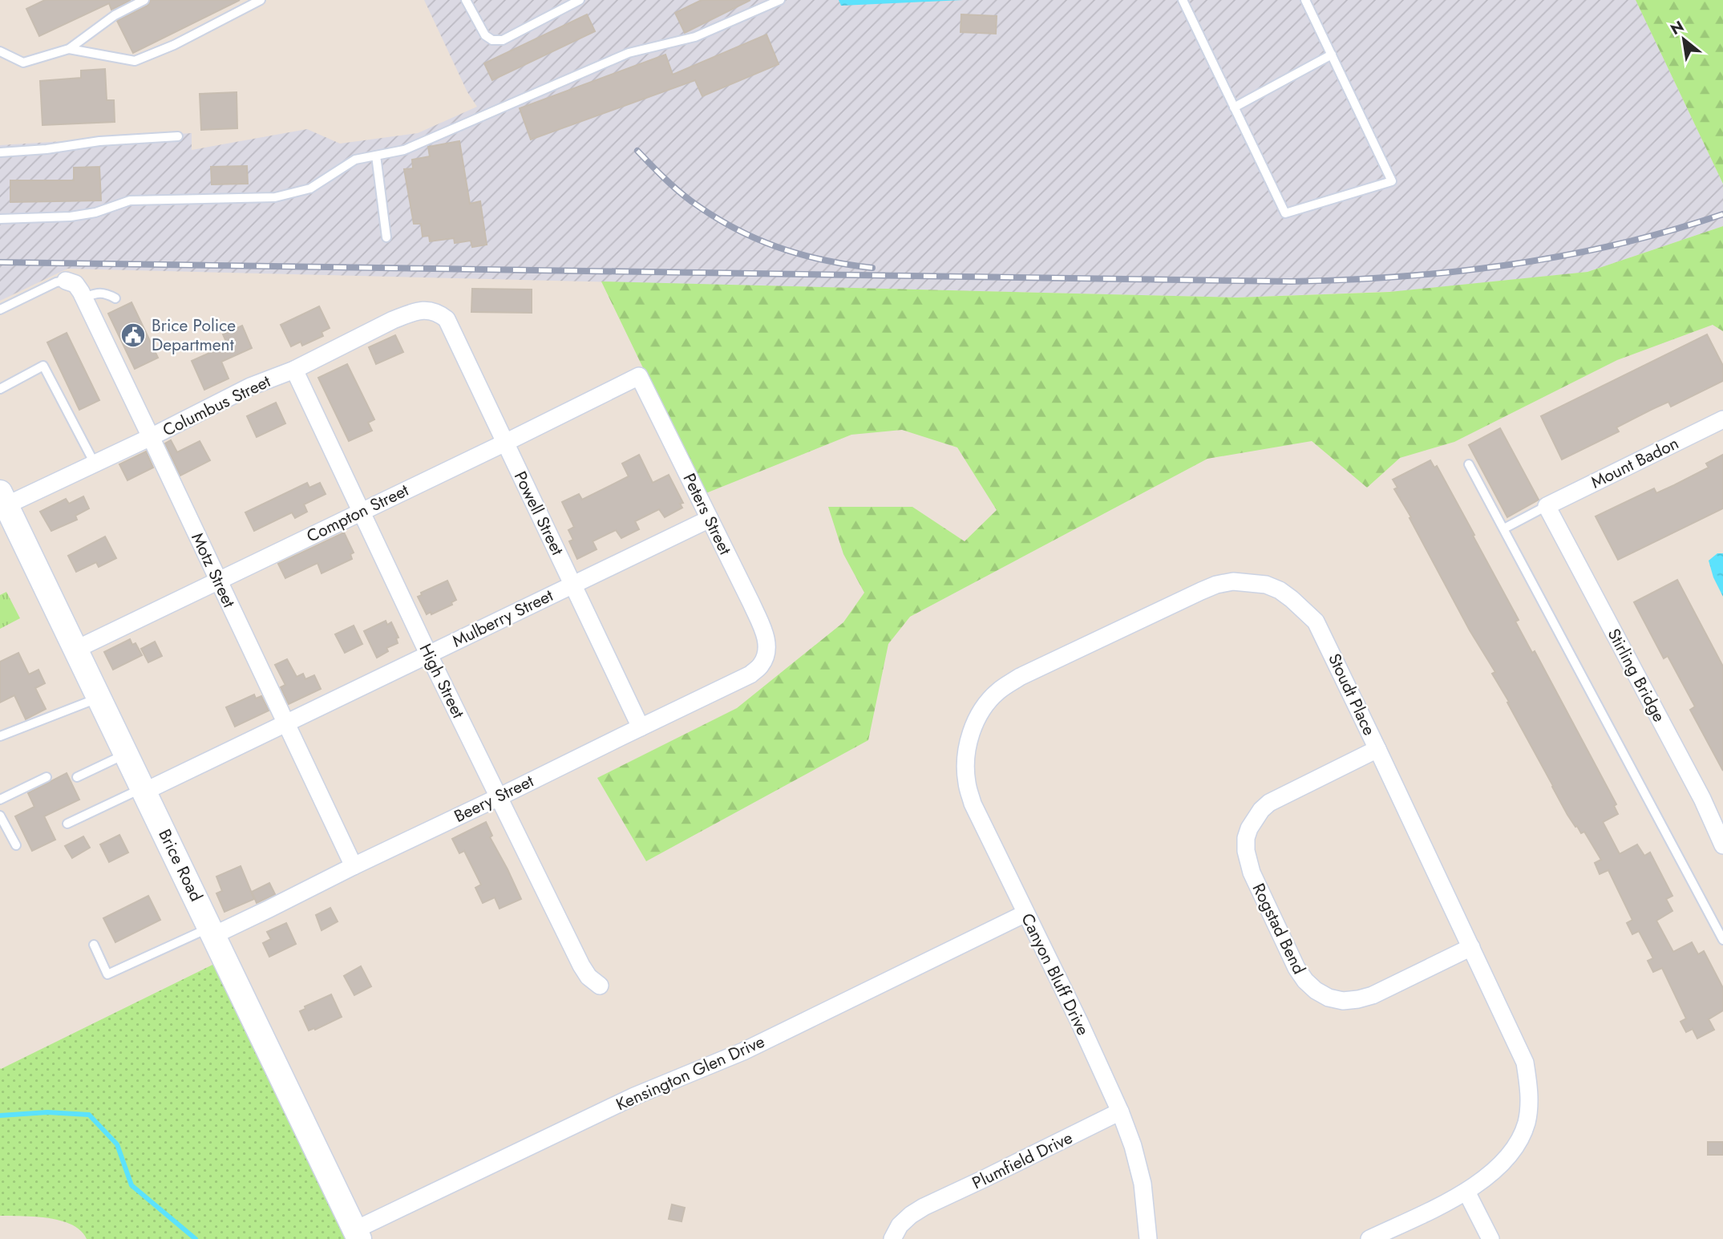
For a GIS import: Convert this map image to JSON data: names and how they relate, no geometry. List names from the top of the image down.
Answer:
{
  "streets": {
    "main road": ["Brice Road"],
    "street": [
      "Columbus Street",
      "Mount Badon",
      "Compton Street",
      "Powell Street",
      "Peters Street",
      "Motz Street",
      "Mulberry Street",
      "Stirling Bridge",
      "High Street",
      "Stoudt Place",
      "Beery Street",
      "Rogstad Bend",
      "Canyon Bluff Drive",
      "Kensington Glen Drive",
      "Plumfield Drive"
    ]
  },
  "crossings": [
    ["Columbus Street", "Powell Street"],
    ["Columbus Street", "Motz Street"],
    ["Columbus Street", "High Street"],
    ["Columbus Street", "Brice Road"],
    ["Mount Badon", "Stirling Bridge"],
    ["Compton Street", "Powell Street"],
    ["Compton Street", "Peters Street"],
    ["Compton Street", "Motz Street"],
    ["Compton Street", "High Street"],
    ["Compton Street", "Brice Road"],
    ["Powell Street", "Mulberry Street"],
    ["Powell Street", "Beery Street"],
    ["Peters Street", "Mulberry Street"],
    ["Peters Street", "Beery Street"],
    ["Motz Street", "Mulberry Street"],
    ["Motz Street", "Beery Street"],
    ["Mulberry Street", "High Street"],
    ["Mulberry Street", "Brice Road"],
    ["High Street", "Beery Street"],
    ["Stoudt Place", "Rogstad Bend"],
    ["Stoudt Place", "Canyon Bluff Drive"],
    ["Beery Street", "Brice Road"],
    ["Brice Road", "Kensington Glen Drive"],
    ["Canyon Bluff Drive", "Kensington Glen Drive"],
    ["Canyon Bluff Drive", "Plumfield Drive"]
  ],
  "places": {
    "public building": ["Brice Police Department"]
  },
  "north": "top left"
}
